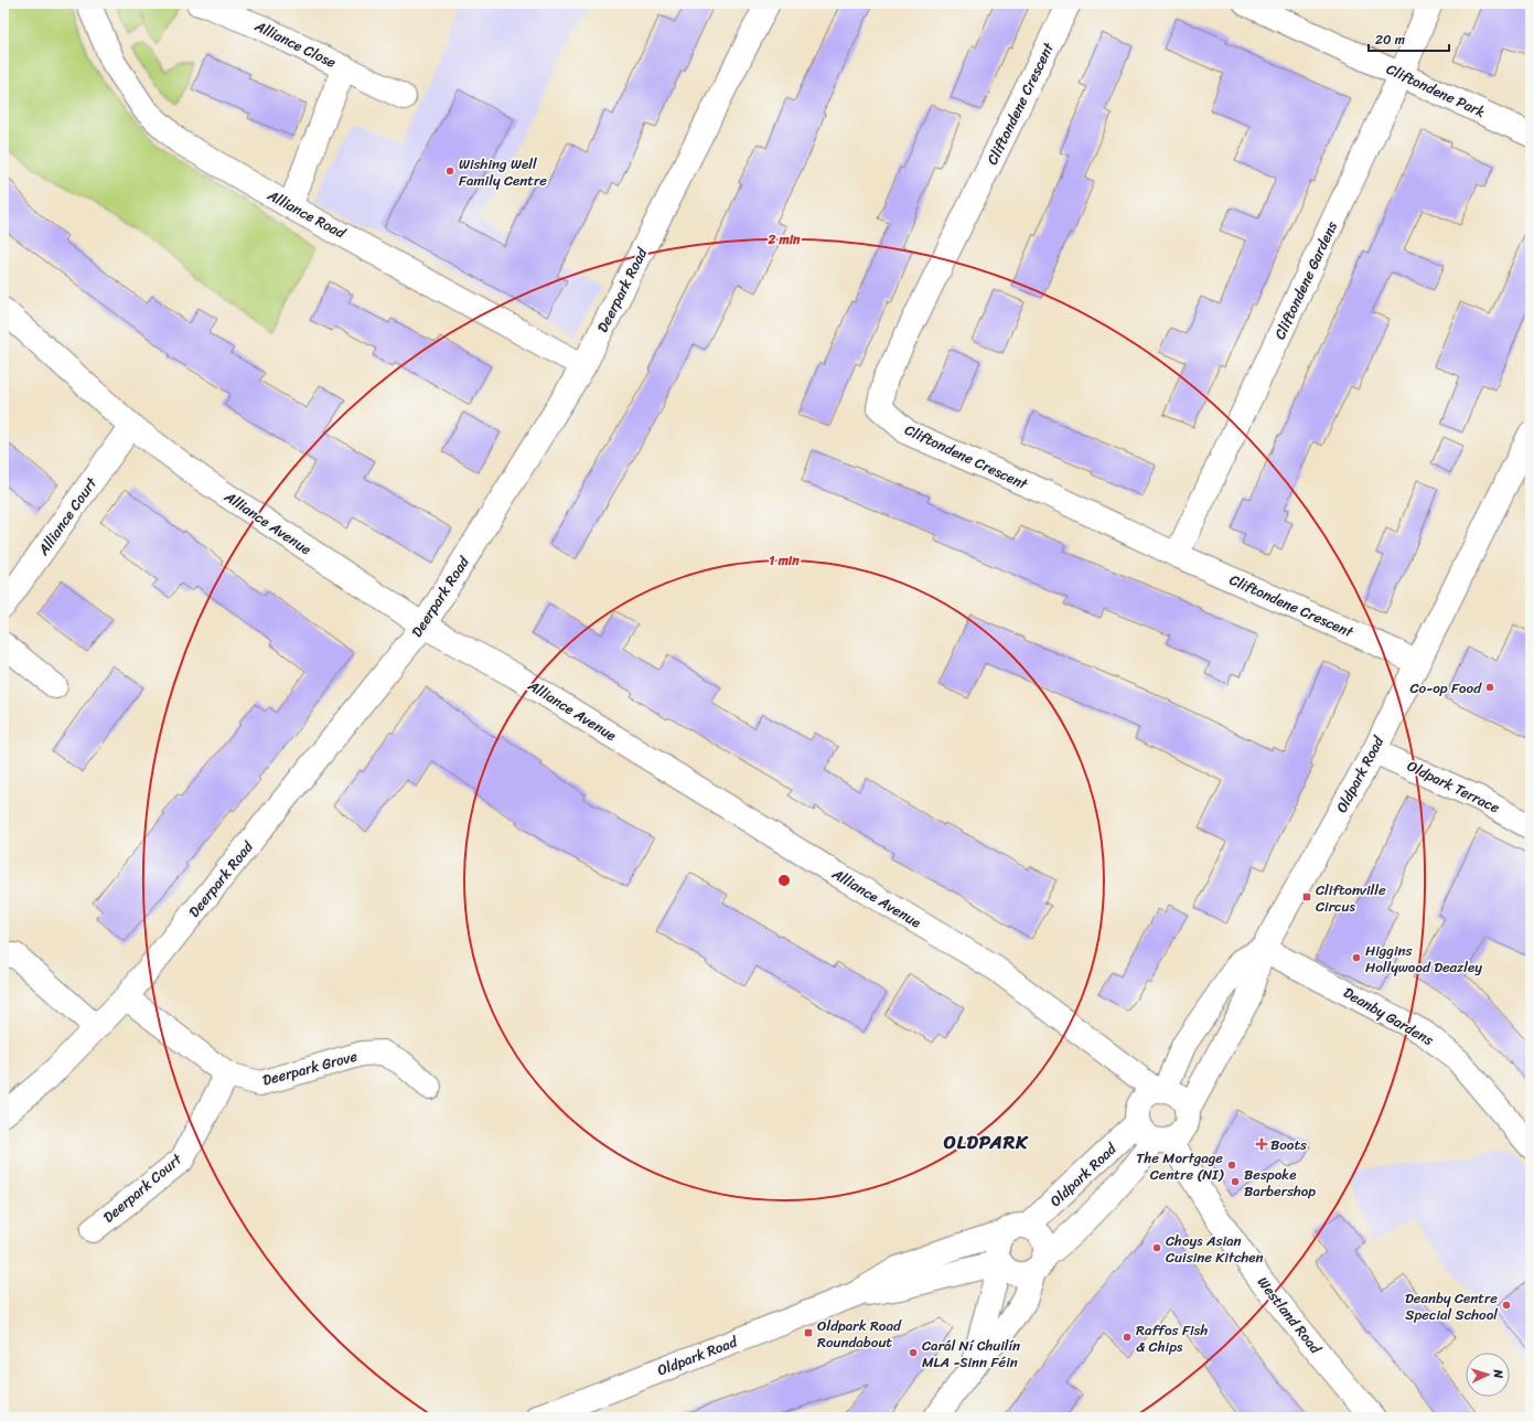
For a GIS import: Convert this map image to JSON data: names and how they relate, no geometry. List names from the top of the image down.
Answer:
{
  "streets": {
    "street": [
      "Alliance Close",
      "Cliftondene Park",
      "Cliftondene Crescent",
      "Alliance Road",
      "Cliftondene Gardens",
      "Deerpark Road",
      "Alliance Court",
      "Alliance Avenue",
      "Oldpark Road",
      "Oldpark Terrace",
      "Deanby Gardens",
      "Deerpark Grove",
      "Deerpark Court",
      "Westland Road"
    ]
  },
  "crossings": [
    ["Alliance Close", "Alliance Road"],
    ["Cliftondene Park", "Cliftondene Gardens"],
    ["Cliftondene Crescent", "Cliftondene Gardens"],
    ["Cliftondene Crescent", "Oldpark Road"],
    ["Alliance Road", "Deerpark Road"],
    ["Deerpark Road", "Alliance Avenue"],
    ["Deerpark Road", "Deerpark Grove"],
    ["Alliance Court", "Alliance Avenue"],
    ["Alliance Avenue", "Oldpark Road"],
    ["Alliance Avenue", "Westland Road"],
    ["Oldpark Road", "Oldpark Terrace"],
    ["Oldpark Road", "Deanby Gardens"],
    ["Oldpark Road", "Westland Road"],
    ["Deerpark Grove", "Deerpark Court"]
  ],
  "districts": ["OLDPARK"],
  "places": {
    "other": [
      "Wishing Well Family Centre",
      "Co-op Food",
      "Higgins Hollywood Deazley",
      "The Mortgage Centre (NI)",
      "Bespoke Barbershop",
      "Choys Asian Cuisine Kitchen",
      "Deanby Centre Special School",
      "Raffos Fish & Chips",
      "Carál Ní Chuilín MLA -Sinn Féin"
    ],
    "transit": ["Cliftonville Circus", "Oldpark Road Roundabout"],
    "health": ["Boots"]
  },
  "scale_bar": "20 m",
  "north": "right",
  "rings": ["2 min", "1 min"]
}
